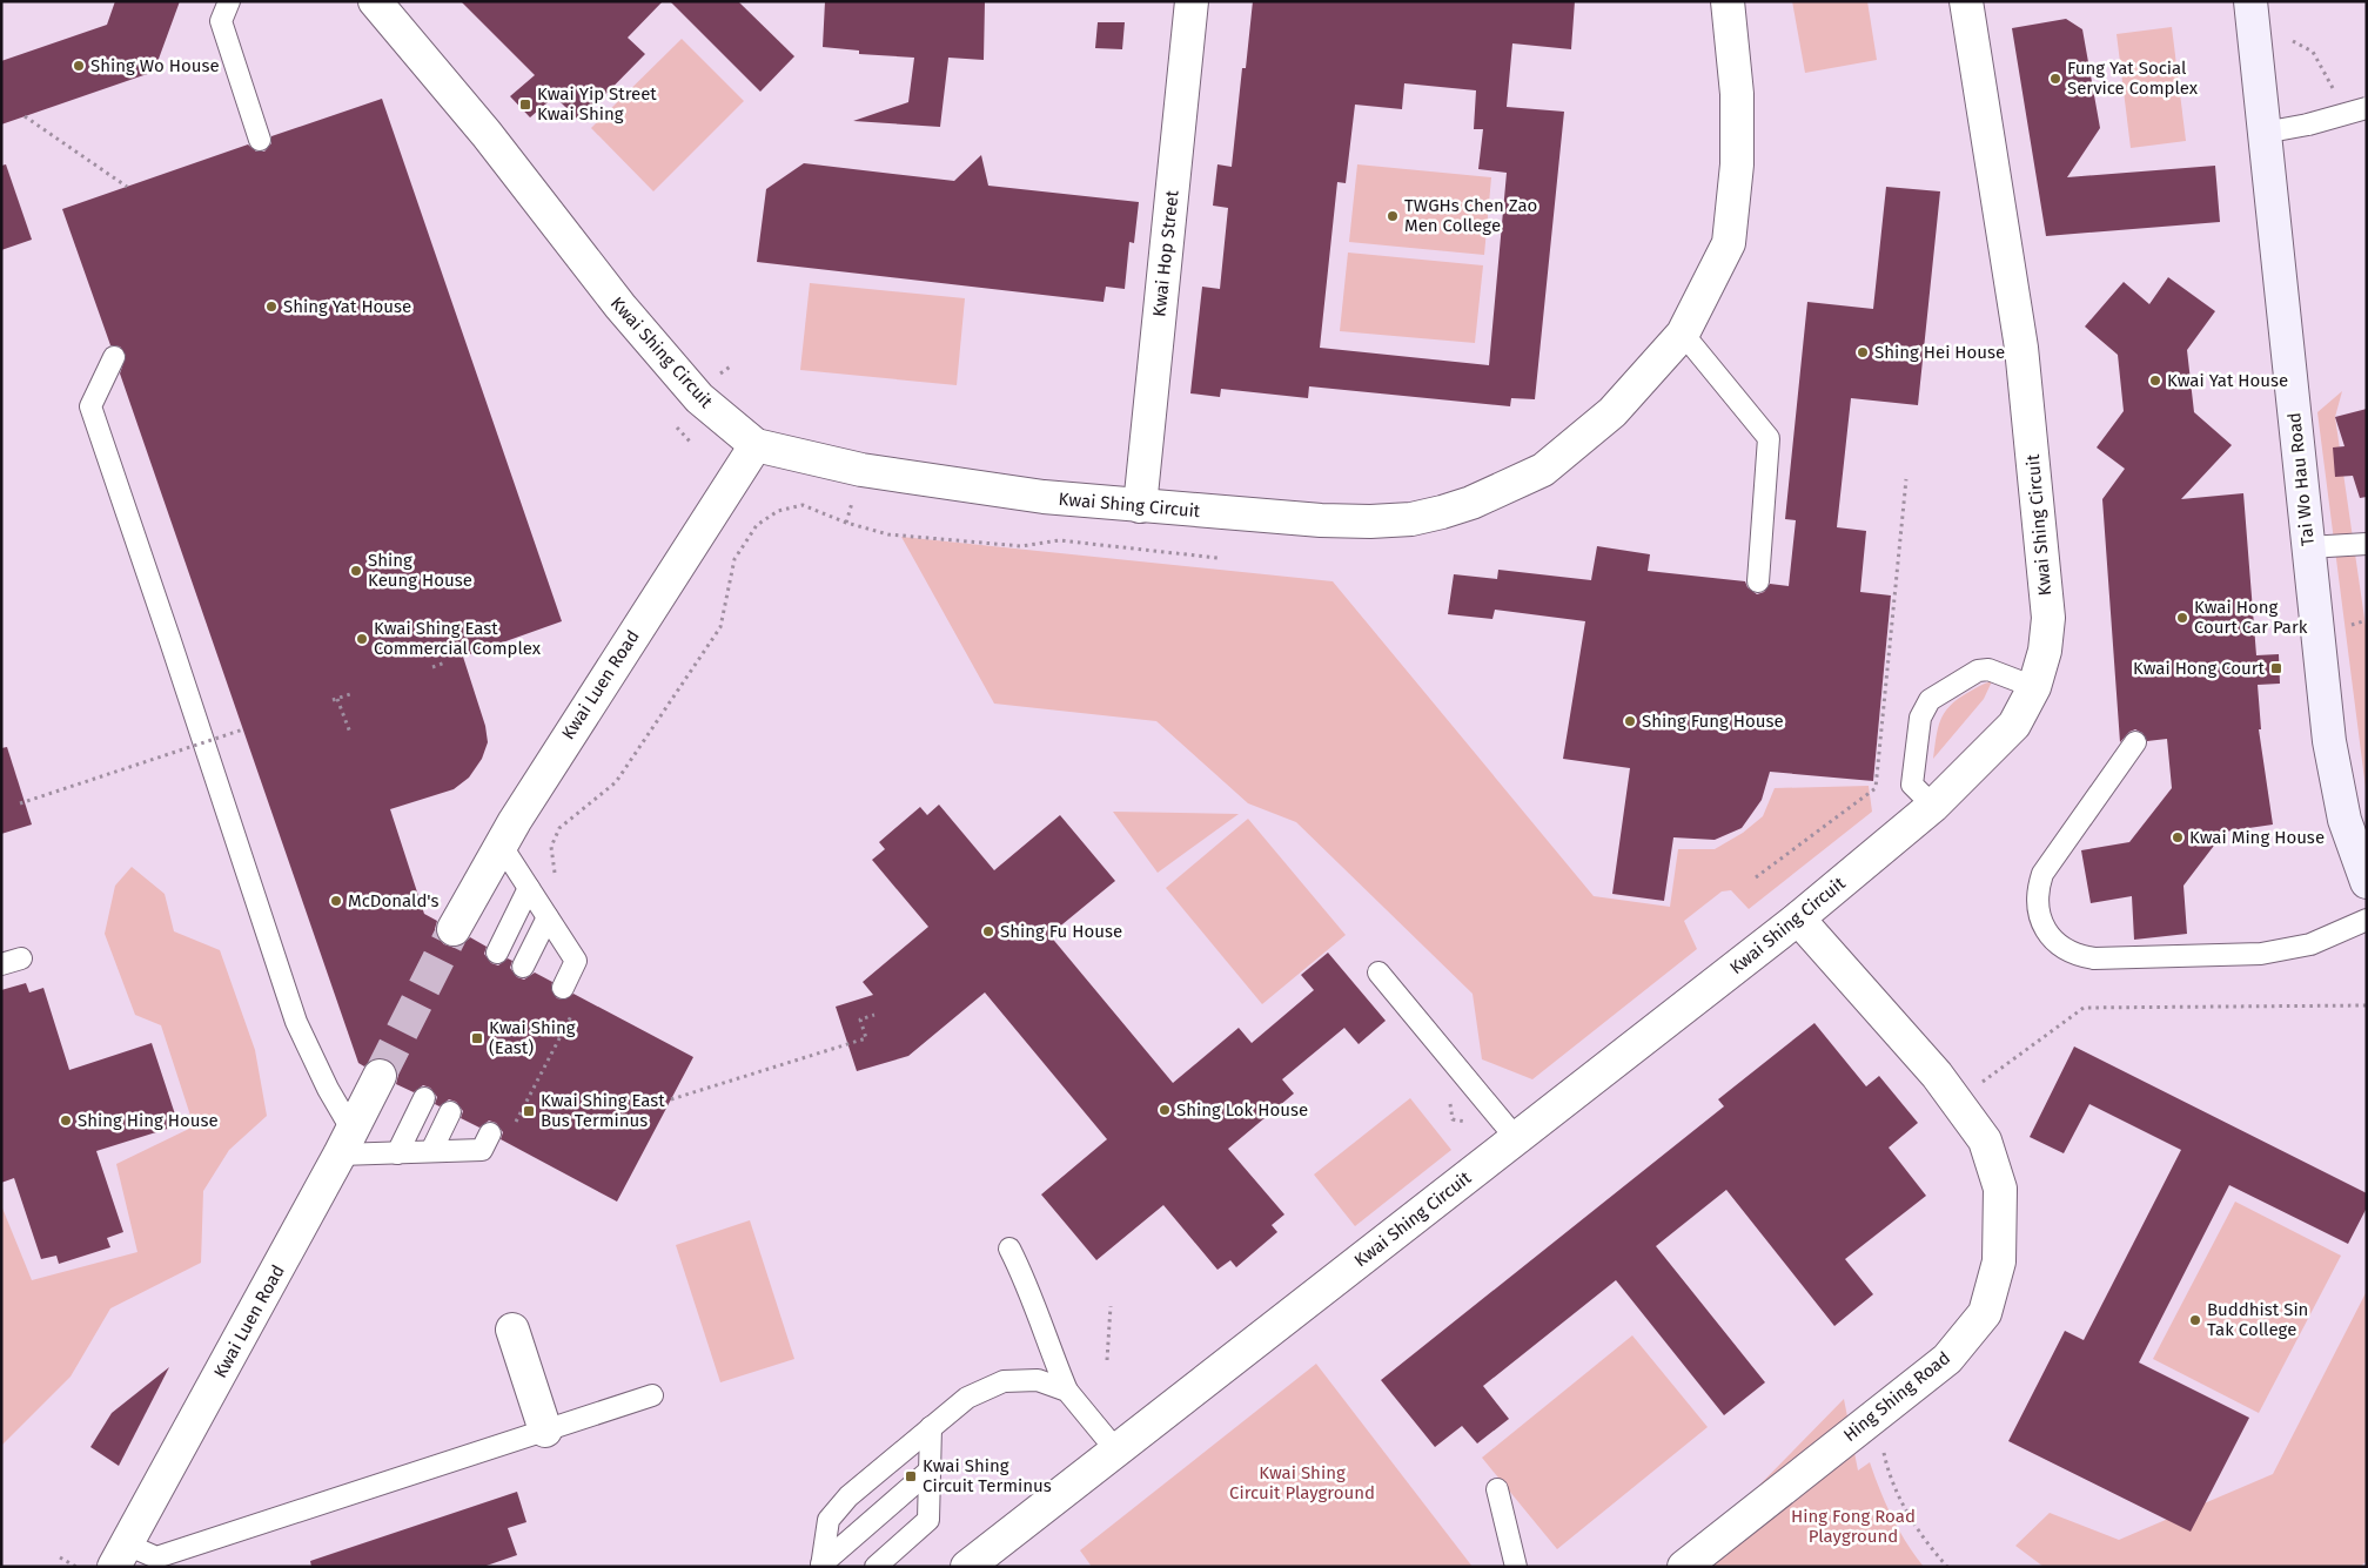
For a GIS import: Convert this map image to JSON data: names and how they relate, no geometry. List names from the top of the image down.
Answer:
{
  "streets": {
    "main road": ["Tai Wo Hau Road"],
    "street": [
      "Kwai Hop Street",
      "Kwai Shing Circuit",
      "Kwai Luen Road",
      "Hing Shing Road"
    ]
  },
  "crossings": [
    ["Kwai Hop Street", "Kwai Shing Circuit"],
    ["Kwai Shing Circuit", "Kwai Luen Road"],
    ["Kwai Shing Circuit", "Hing Shing Road"]
  ],
  "parks": ["Kwai Shing Circuit Playground", "Hing Fong Road Playground"],
  "places": {
    "other": [
      "Shing Wo House",
      "Fung Yat Social Service Complex",
      "TWGHs Chen Zao Men College",
      "Shing Yat House",
      "Shing Hei House",
      "Kwai Yat House",
      "Shing Keung House",
      "Kwai Hong Court Car Park",
      "Kwai Shing East Commercial Complex",
      "Shing Fung House",
      "Kwai Ming House",
      "McDonald's",
      "Shing Fu House",
      "Shing Lok House",
      "Shing Hing House",
      "Buddhist Sin Tak College"
    ],
    "transit": [
      "Kwai Yip Street Kwai Shing",
      "Kwai Hong Court",
      "Kwai Shing (East)",
      "Kwai Shing East Bus Terminus",
      "Kwai Shing Circuit Terminus"
    ]
  }
}
